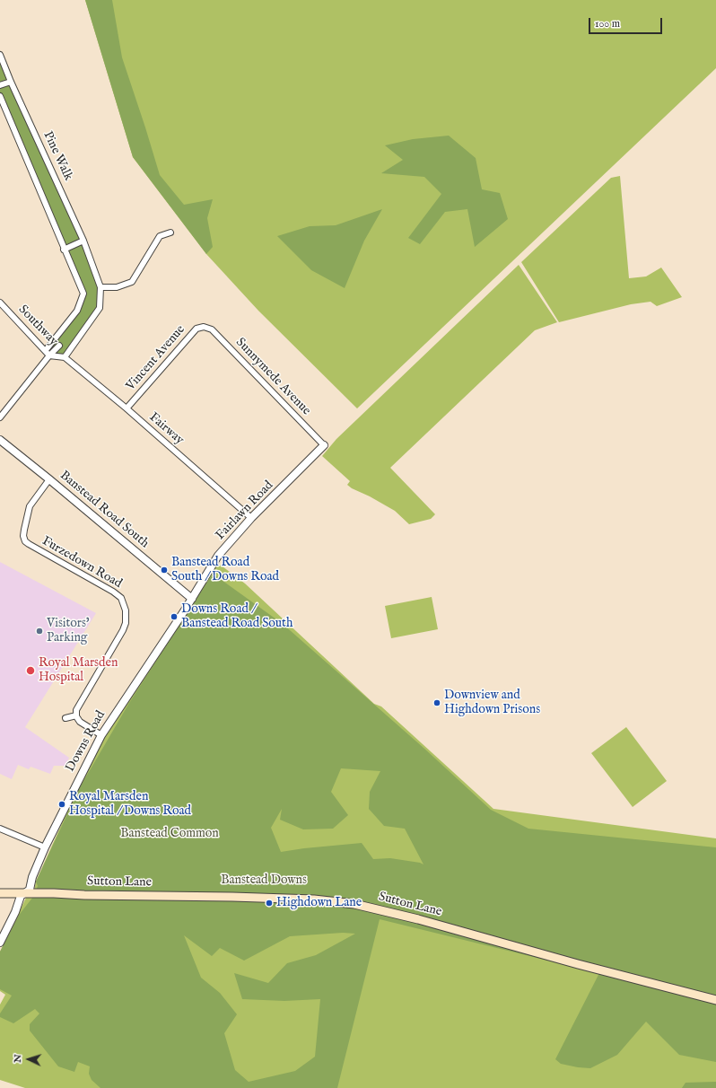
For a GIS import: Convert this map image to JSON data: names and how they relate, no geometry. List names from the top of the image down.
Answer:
{
  "streets": {
    "main road": ["Sutton Lane"],
    "street": [
      "Pine Walk",
      "Southway",
      "Vincent Avenue",
      "Sunnymede Avenue",
      "Fairway",
      "Banstead Road South",
      "Fairlawn Road",
      "Furzedown Road",
      "Downs Road"
    ]
  },
  "crossings": [
    ["Pine Walk", "Southway"],
    ["Pine Walk", "Fairway"],
    ["Southway", "Fairway"],
    ["Vincent Avenue", "Sunnymede Avenue"],
    ["Vincent Avenue", "Fairway"],
    ["Sunnymede Avenue", "Fairlawn Road"],
    ["Fairway", "Fairlawn Road"],
    ["Banstead Road South", "Fairlawn Road"],
    ["Banstead Road South", "Furzedown Road"],
    ["Banstead Road South", "Downs Road"],
    ["Fairlawn Road", "Downs Road"],
    ["Downs Road", "Sutton Lane"]
  ],
  "parks": ["Banstead Common", "Banstead Downs"],
  "places": [
    "Banstead Road South / Downs Road",
    "Downs Road / Banstead Road South",
    "Visitors' Parking",
    "Royal Marsden Hospital",
    "Downview and Highdown Prisons",
    "Royal Marsden Hospital / Downs Road",
    "Highdown Lane"
  ],
  "scale_bar": "100 m",
  "north": "left"
}
